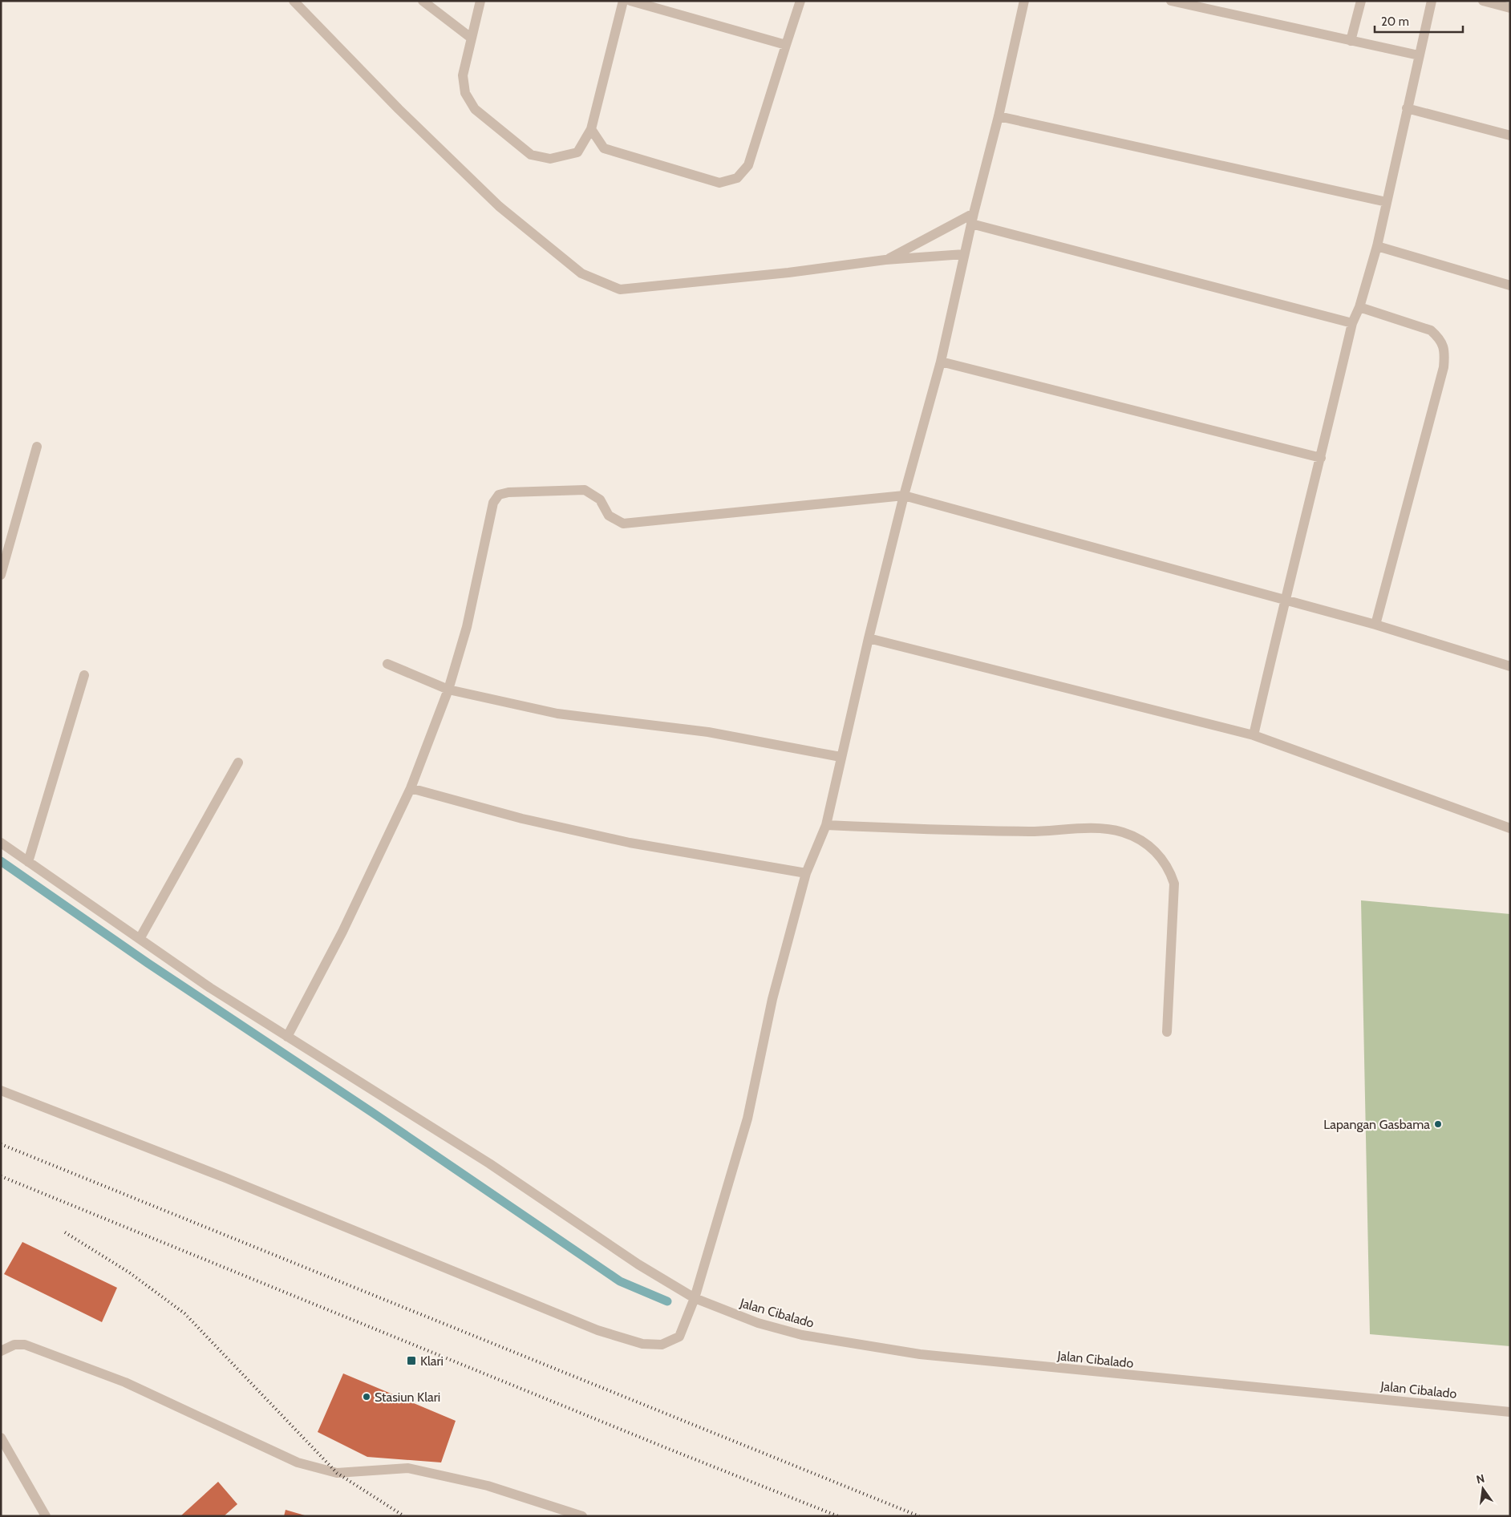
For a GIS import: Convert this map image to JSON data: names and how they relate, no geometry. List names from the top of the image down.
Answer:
{
  "streets": {
    "street": ["Jalan Cibalado"]
  },
  "places": {
    "other": ["Lapangan Gasbama", "Stasiun Klari"],
    "transit": ["Klari"]
  },
  "scale_bar": "20 m",
  "north": "top"
}
